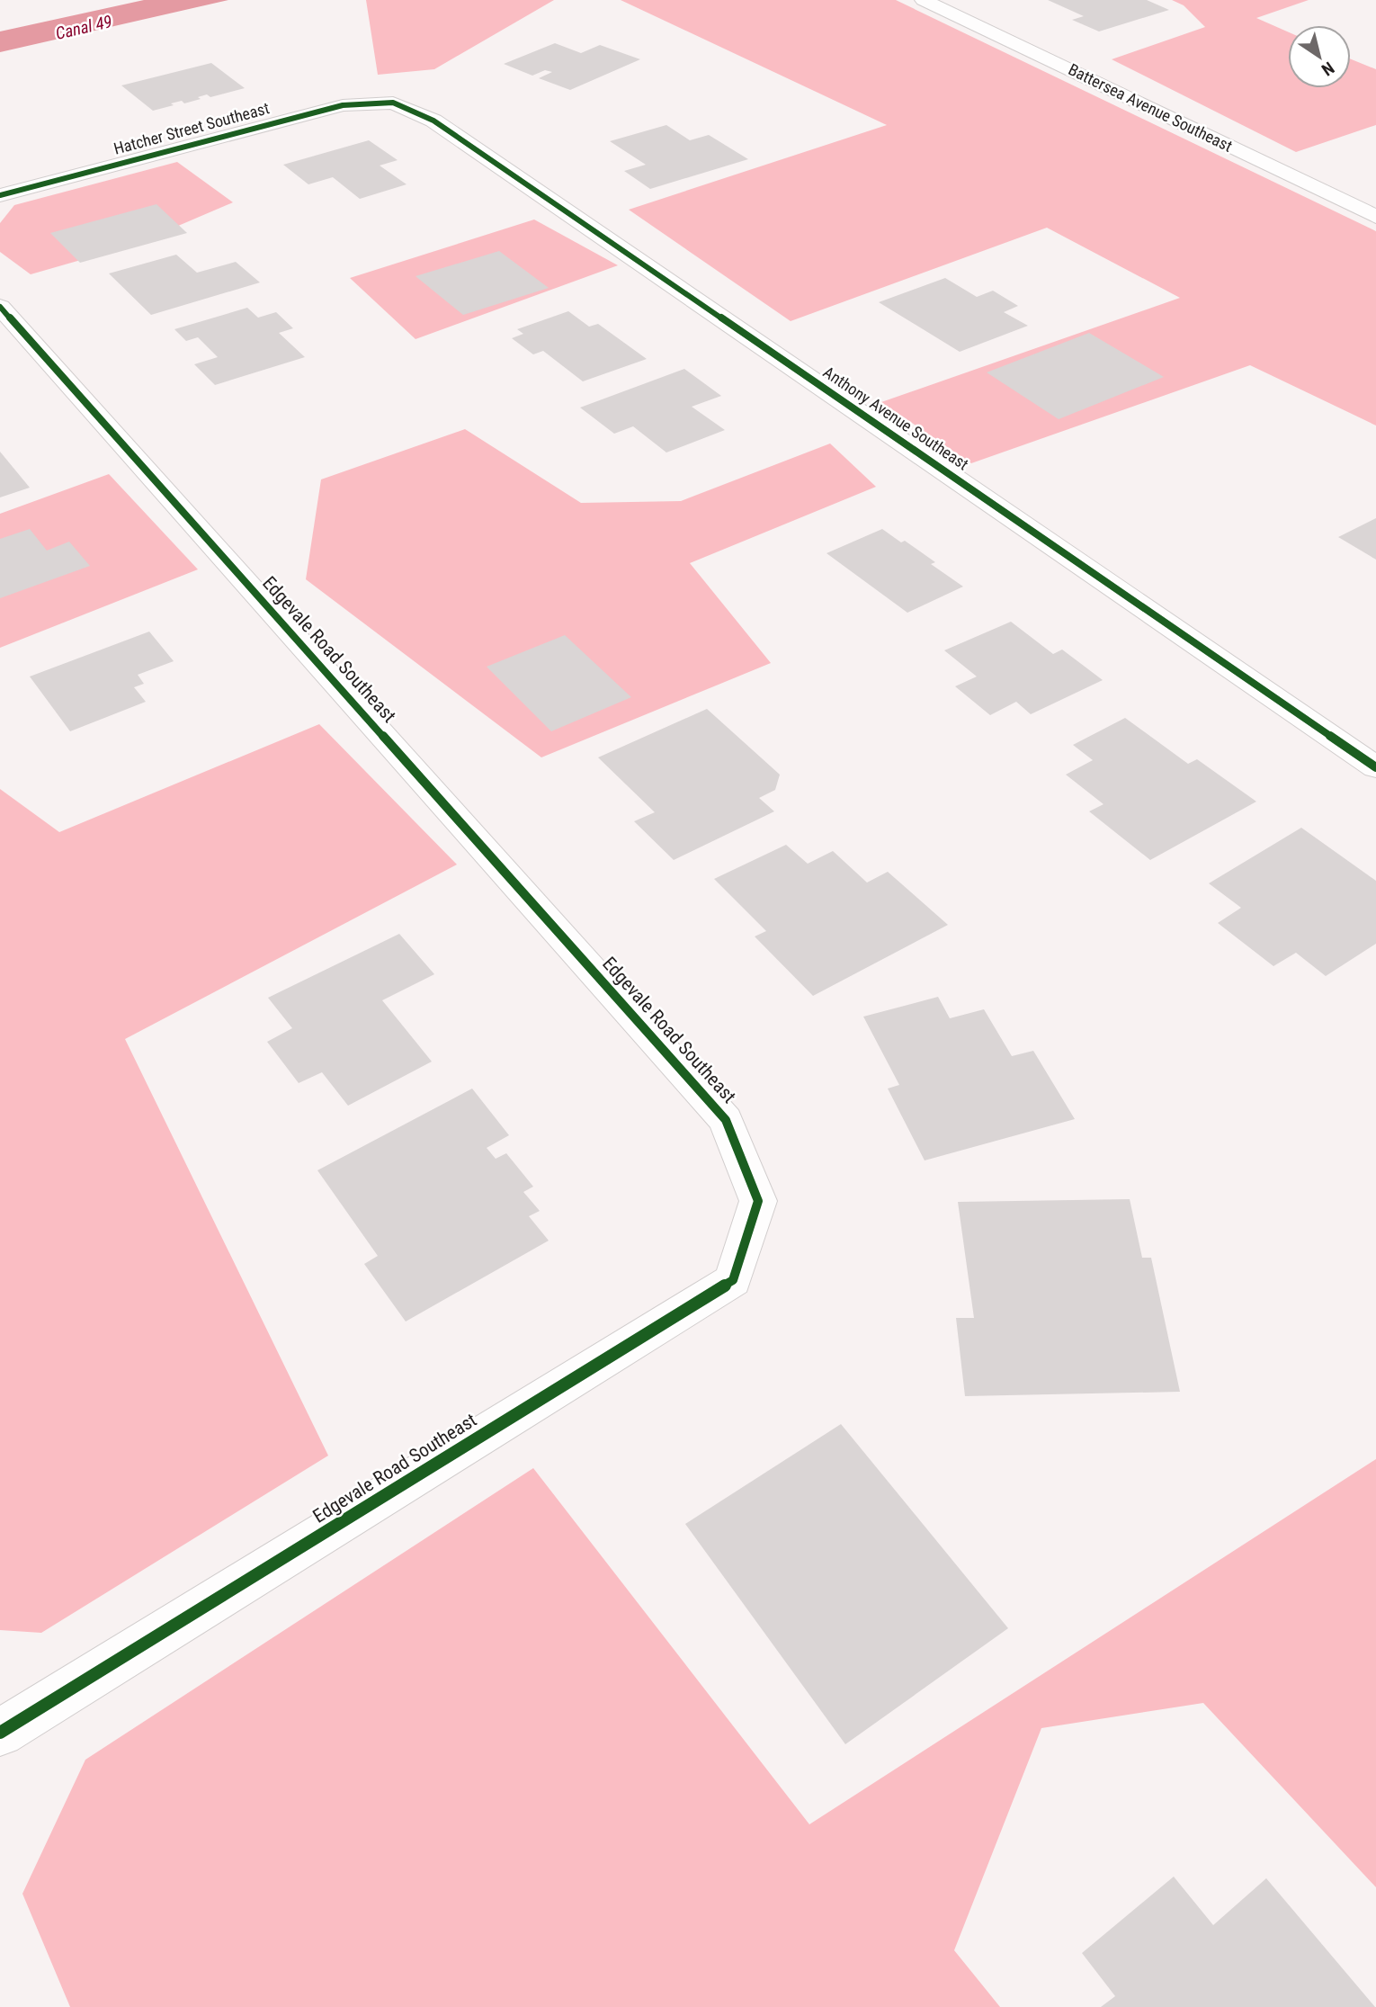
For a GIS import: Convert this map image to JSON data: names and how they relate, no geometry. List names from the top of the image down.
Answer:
{
  "streets": {
    "street": [
      "Battersea Avenue Southeast",
      "Hatcher Street Southeast",
      "Anthony Avenue Southeast",
      "Edgevale Road Southeast"
    ]
  },
  "crossings": [
    ["Hatcher Street Southeast", "Anthony Avenue Southeast"]
  ],
  "water": ["Canal 49"],
  "north": "bottom right"
}
